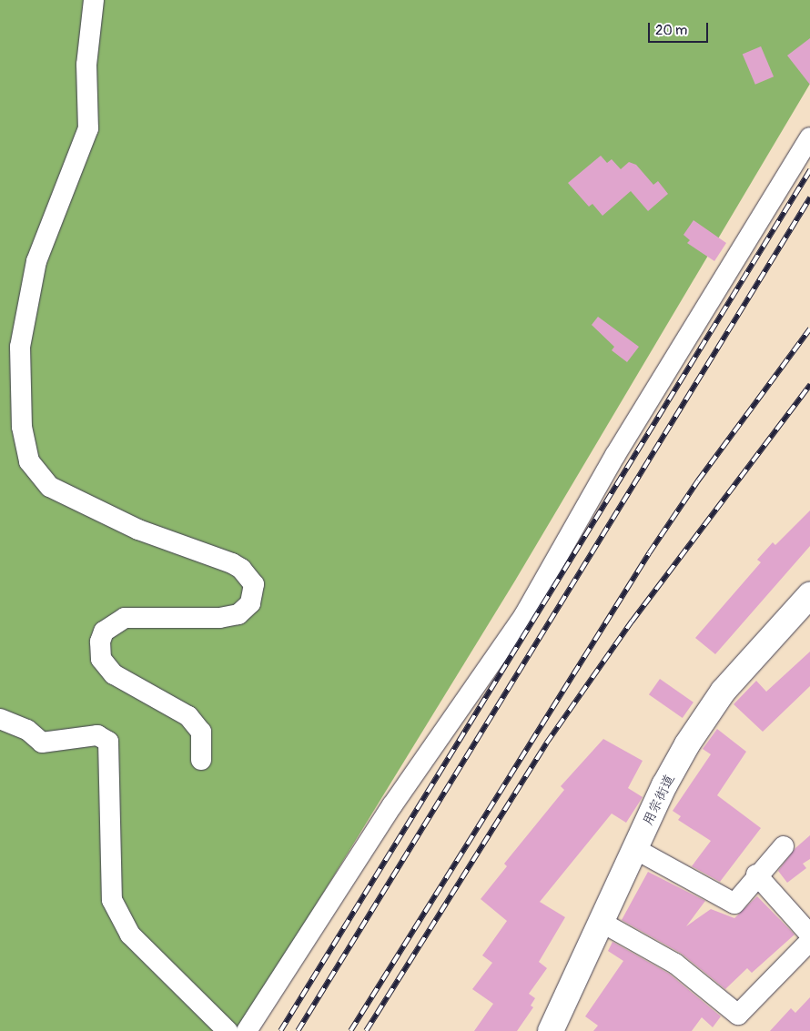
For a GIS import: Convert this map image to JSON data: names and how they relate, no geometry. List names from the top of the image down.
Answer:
{
  "streets": {
    "main road": ["用宗街道"]
  },
  "scale_bar": "20 m"
}
